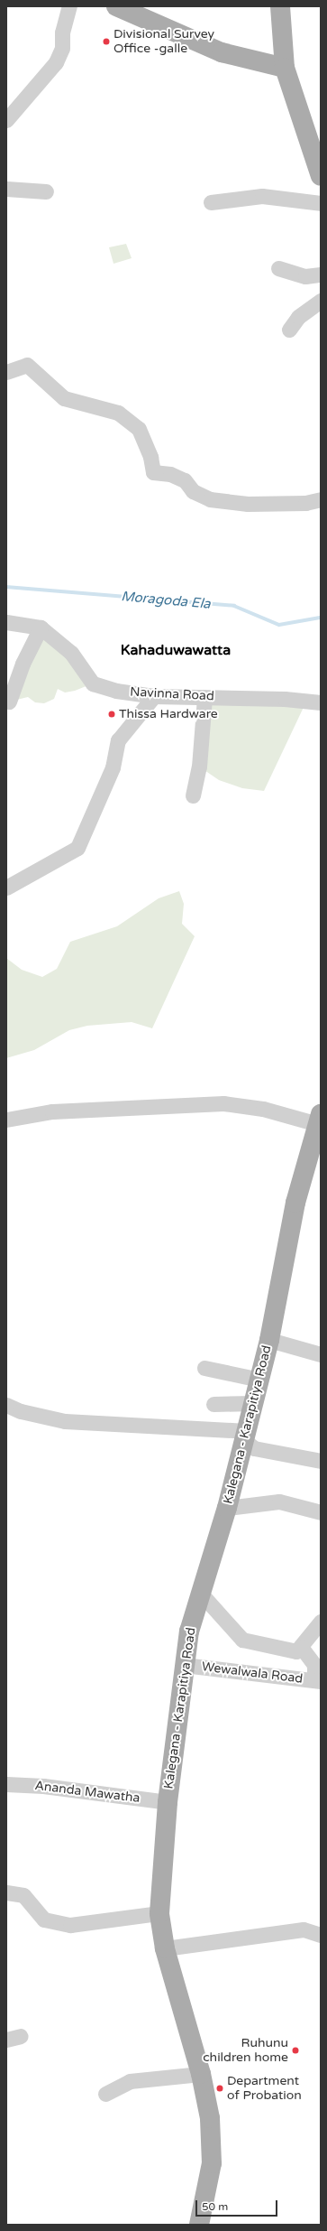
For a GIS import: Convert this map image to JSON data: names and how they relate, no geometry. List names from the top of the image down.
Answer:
{
  "streets": {
    "main road": ["Kalegana - Karapitiya Road"],
    "street": ["Navinna Road", "Wewalwala Road", "Ananda Mawatha"]
  },
  "crossings": [
    ["Kalegana - Karapitiya Road", "Wewalwala Road"],
    ["Kalegana - Karapitiya Road", "Ananda Mawatha"]
  ],
  "districts": ["Kahaduwawatta"],
  "water": ["Moragoda Ela"],
  "places": [
    "Divisional Survey Office -galle",
    "Thissa Hardware",
    "Ruhunu children home",
    "Department of Probation"
  ],
  "scale_bar": "50 m"
}
